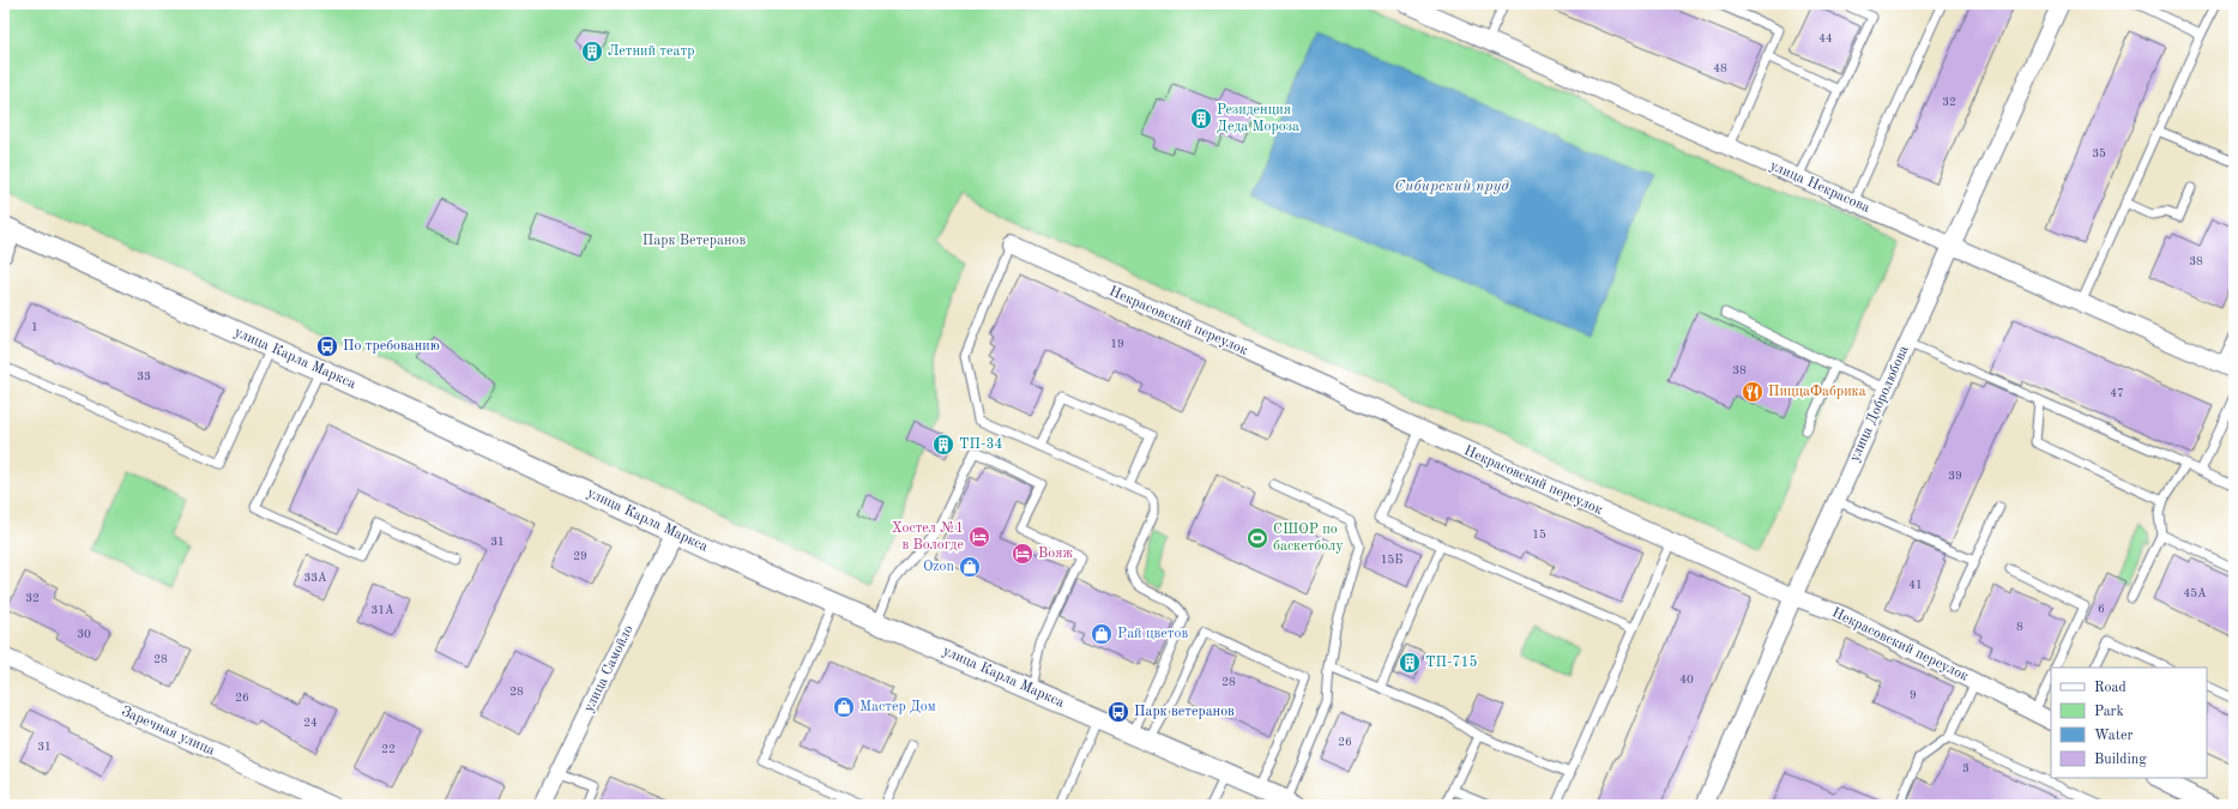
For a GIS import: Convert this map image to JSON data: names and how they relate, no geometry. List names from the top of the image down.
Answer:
{
  "streets": {
    "street": [
      "улица Некрасова",
      "Некрасовский переулок",
      "улица Карла Маркса",
      "улица Добролюбова",
      "улица Самойло",
      "Заречная улица"
    ]
  },
  "crossings": [
    ["улица Некрасова", "улица Добролюбова"],
    ["Некрасовский переулок", "улица Добролюбова"],
    ["улица Карла Маркса", "улица Самойло"]
  ],
  "water": ["Сибирский пруд"],
  "parks": ["Парк Ветеранов"],
  "places": {
    "building": [
      "Летний театр",
      "Резиденция Деда Мороза",
      "ТП-34",
      "ТП-715"
    ],
    "bus stop": ["По требованию", "Парк ветеранов"],
    "restaurant": ["ПиццаФабрика"],
    "hotel": ["Хостел №1 в Вологде", "Вояж"],
    "sports": ["СШОР по баскетболу"],
    "shop": ["Ozon", "Рай цветов", "Мастер Дом"]
  },
  "house_numbers": [
    "44",
    "48",
    "32",
    "35",
    "38",
    "1",
    "19",
    "38",
    "33",
    "47",
    "39",
    "15",
    "31",
    "29",
    "15Б",
    "33А",
    "41",
    "45А",
    "32",
    "6",
    "31А",
    "8",
    "30",
    "28",
    "40",
    "28",
    "28",
    "9",
    "26",
    "24",
    "26",
    "31",
    "22",
    "3"
  ],
  "legend": [
    "Road",
    "Park",
    "Water",
    "Building"
  ]
}
